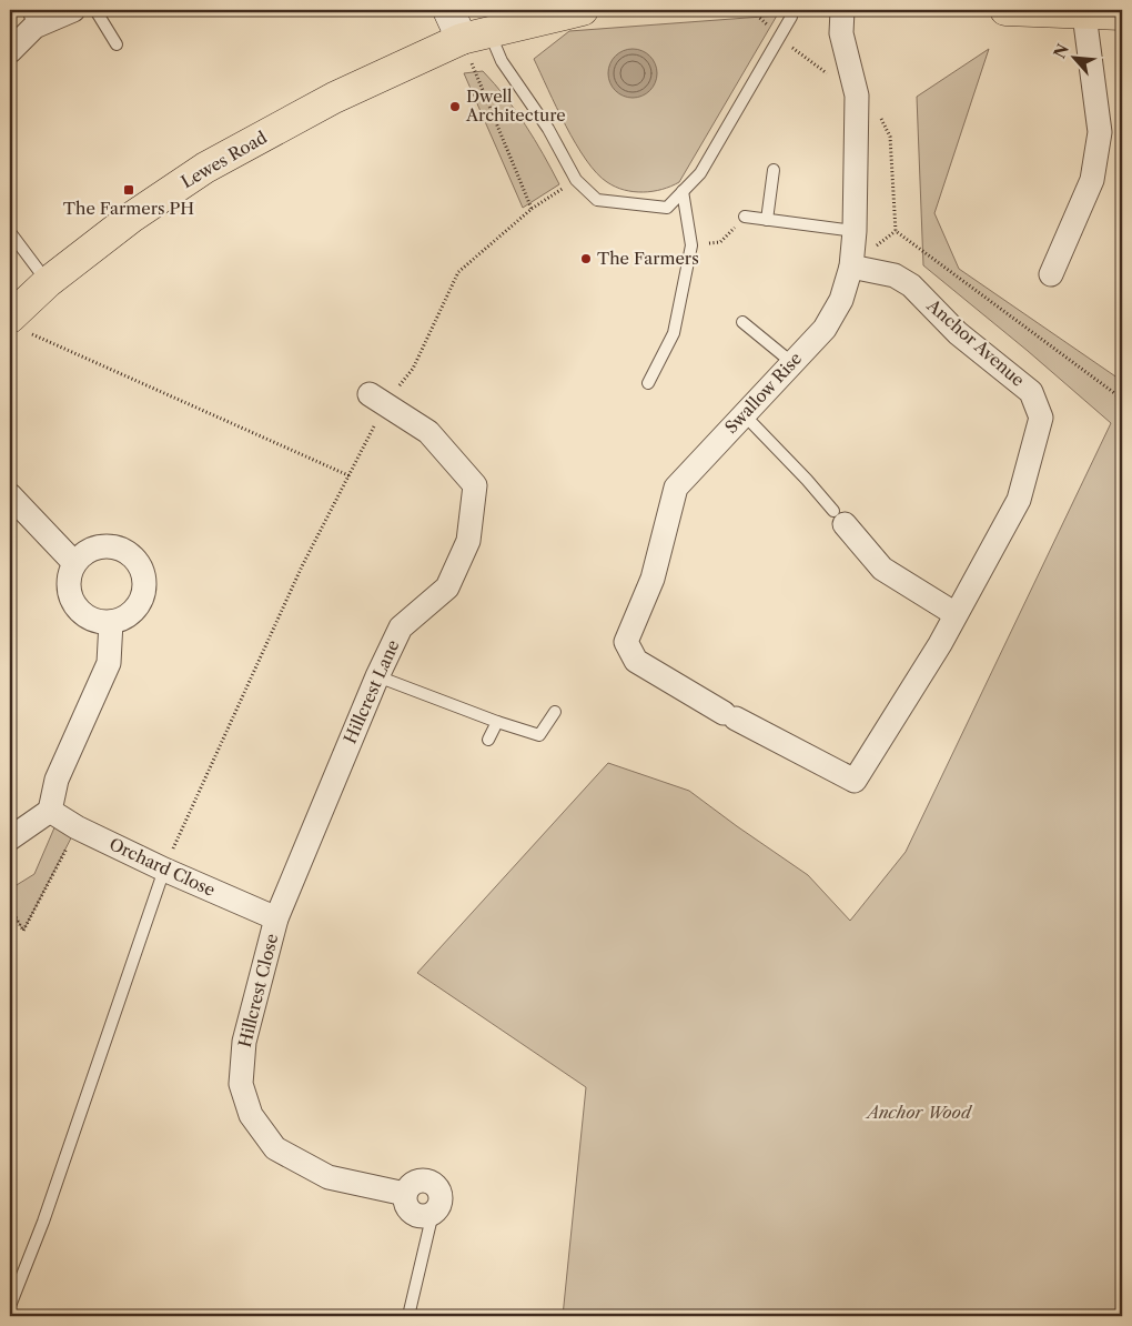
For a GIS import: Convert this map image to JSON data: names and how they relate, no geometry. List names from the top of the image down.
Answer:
{
  "streets": {
    "highway": ["Lewes Road"],
    "street": [
      "Anchor Avenue",
      "Swallow Rise",
      "Hillcrest Lane",
      "Orchard Close",
      "Hillcrest Close"
    ]
  },
  "crossings": [
    ["Anchor Avenue", "Swallow Rise"],
    ["Hillcrest Lane", "Orchard Close"],
    ["Hillcrest Lane", "Hillcrest Close"],
    ["Orchard Close", "Hillcrest Close"]
  ],
  "parks": ["Anchor Wood"],
  "places": {
    "other": ["Dwell Architecture", "The Farmers"],
    "transit": ["The Farmers PH"]
  },
  "north": "top left"
}
